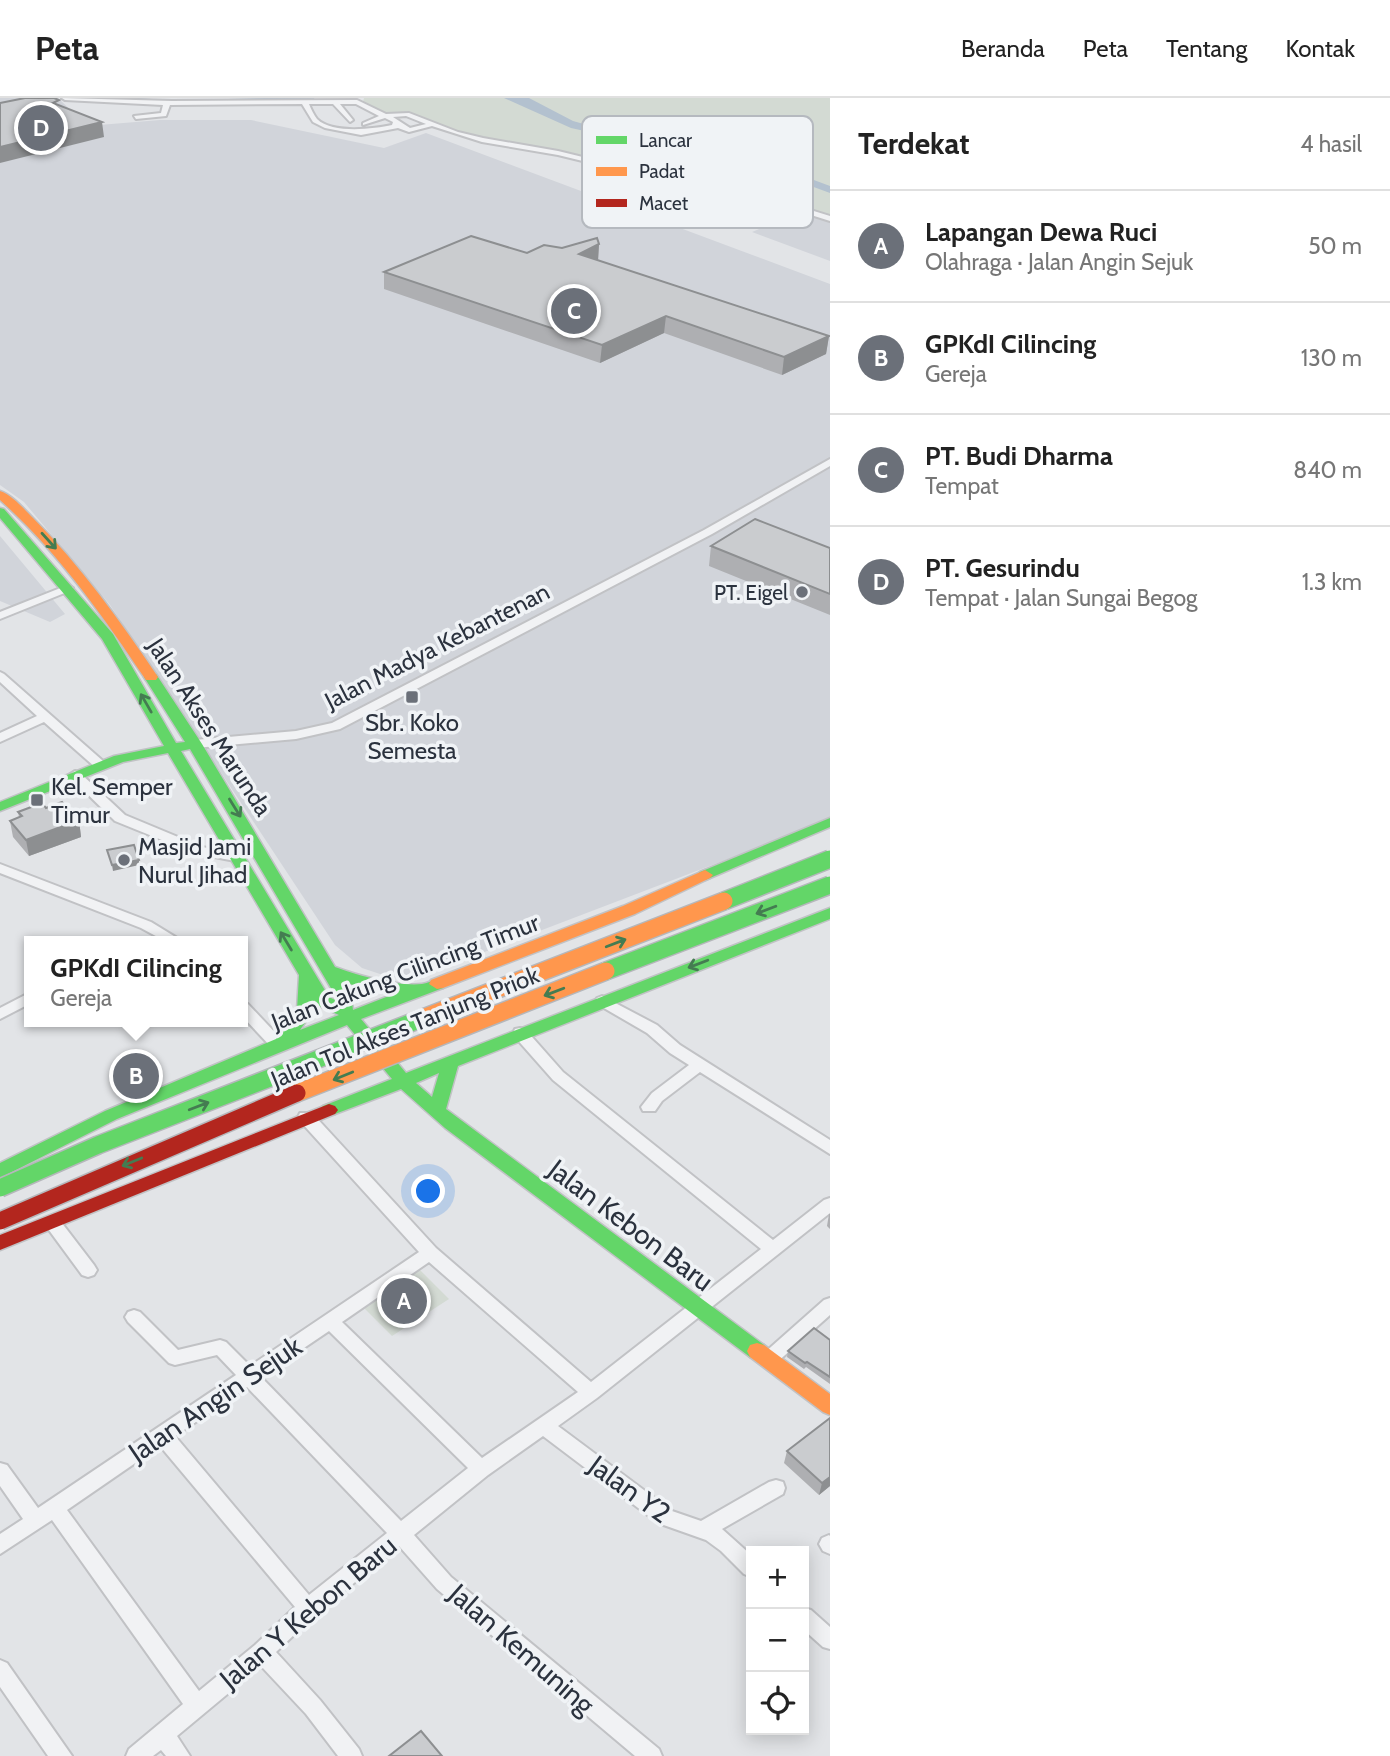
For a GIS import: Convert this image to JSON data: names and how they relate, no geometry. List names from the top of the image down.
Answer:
{
  "streets": {
    "main road": [
      "Jalan Madya Kebantenan",
      "Jalan Akses Marunda",
      "Jalan Cakung Cilincing Timur",
      "Jalan Tol Akses Tanjung Priok",
      "Jalan Kebon Baru"
    ],
    "street": [
      "Jalan Angin Sejuk",
      "Jalan Y2",
      "Jalan Y Kebon Baru",
      "Jalan Kemuning"
    ]
  },
  "crossings": [
    ["Jalan Madya Kebantenan", "Jalan Akses Marunda"],
    ["Jalan Akses Marunda", "Jalan Cakung Cilincing Timur"],
    ["Jalan Akses Marunda", "Jalan Kebon Baru"],
    ["Jalan Angin Sejuk", "Jalan Kemuning"],
    ["Jalan Y2", "Jalan Y Kebon Baru"],
    ["Jalan Y Kebon Baru", "Jalan Kemuning"]
  ],
  "places": {
    "other": ["PT. Eigel", "Masjid Jami Nurul Jihad"],
    "transit": ["Sbr. Koko Semesta", "Kel. Semper Timur"]
  },
  "legend": ["Lancar", "Padat", "Macet"],
  "page": {
    "header": "Peta",
    "nav": [
      "Beranda",
      "Peta",
      "Tentang",
      "Kontak"
    ],
    "heading": ["Terdekat", "4 hasil"],
    "pins": [
      "D",
      "C",
      "B",
      "A"
    ],
    "list": [
      {
        "mark": "A",
        "name": "Lapangan Dewa Ruci",
        "note": "Olahraga · Jalan Angin Sejuk",
        "value": "50 m"
      },
      {
        "mark": "B",
        "name": "GPKdI Cilincing",
        "note": "Gereja",
        "value": "130 m"
      },
      {
        "mark": "C",
        "name": "PT. Budi Dharma",
        "note": "Tempat",
        "value": "840 m"
      },
      {
        "mark": "D",
        "name": "PT. Gesurindu",
        "note": "Tempat · Jalan Sungai Begog",
        "value": "1.3 km"
      }
    ],
    "popup": ["GPKdI Cilincing", "Gereja"],
    "map_buttons": ["+", "−"]
  }
}
